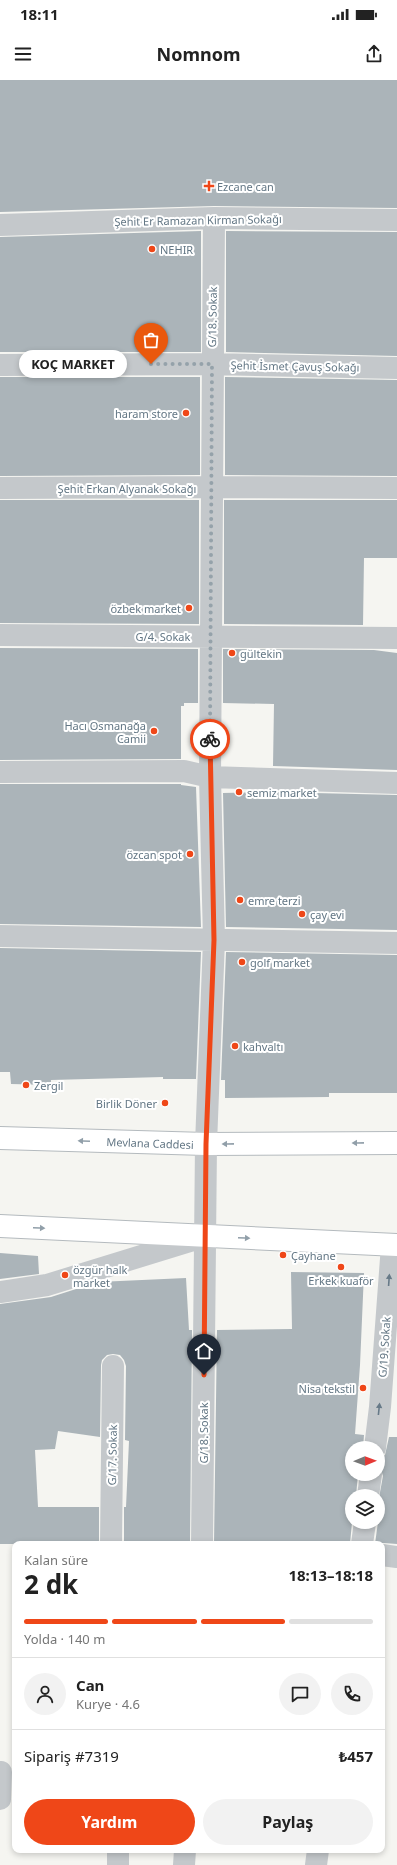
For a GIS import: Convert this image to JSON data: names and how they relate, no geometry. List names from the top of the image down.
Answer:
{
  "streets": {
    "street": [
      "Şehit Er Ramazan Kirman Sokağı",
      "G/18. Sokak",
      "Şehit İsmet Çavuş Sokağı",
      "Şehit Erkan Alyanak Sokağı",
      "G/4. Sokak",
      "Mevlana Caddesi",
      "G/19. Sokak",
      "G/17. Sokak"
    ]
  },
  "crossings": [
    ["Şehit Er Ramazan Kirman Sokağı", "G/18. Sokak"],
    ["G/18. Sokak", "Şehit İsmet Çavuş Sokağı"],
    ["G/18. Sokak", "Şehit Erkan Alyanak Sokağı"],
    ["G/18. Sokak", "G/4. Sokak"],
    ["G/18. Sokak", "Mevlana Caddesi"]
  ],
  "one_way": ["G/19. Sokak"],
  "places": {
    "health": ["Ezcane can"],
    "other": [
      "NEHIR",
      "KOÇ MARKET",
      "haram store",
      "özbek market",
      "gültekin",
      "Hacı Osmanağa Camii",
      "semiz market",
      "özcan spot",
      "emre terzi",
      "çay evi",
      "golf market",
      "kahvaltı",
      "Zergil",
      "Birlik Döner",
      "Çayhane",
      "Erkek kuaför",
      "özgür halk market",
      "Nisa tekstil"
    ]
  },
  "north": "right",
  "page": {
    "status": "18:11",
    "header": "Nomnom",
    "bubble": "KOÇ MARKET",
    "heading": ["2 dk", "Kalan süre", "18:13–18:18"],
    "panel": [
      "Can",
      "Kurye · 4.6",
      "Sipariş #7319",
      "₺457"
    ],
    "bar": "Yolda · 140 m",
    "buttons": ["Yardım", "Paylaş"]
  }
}
